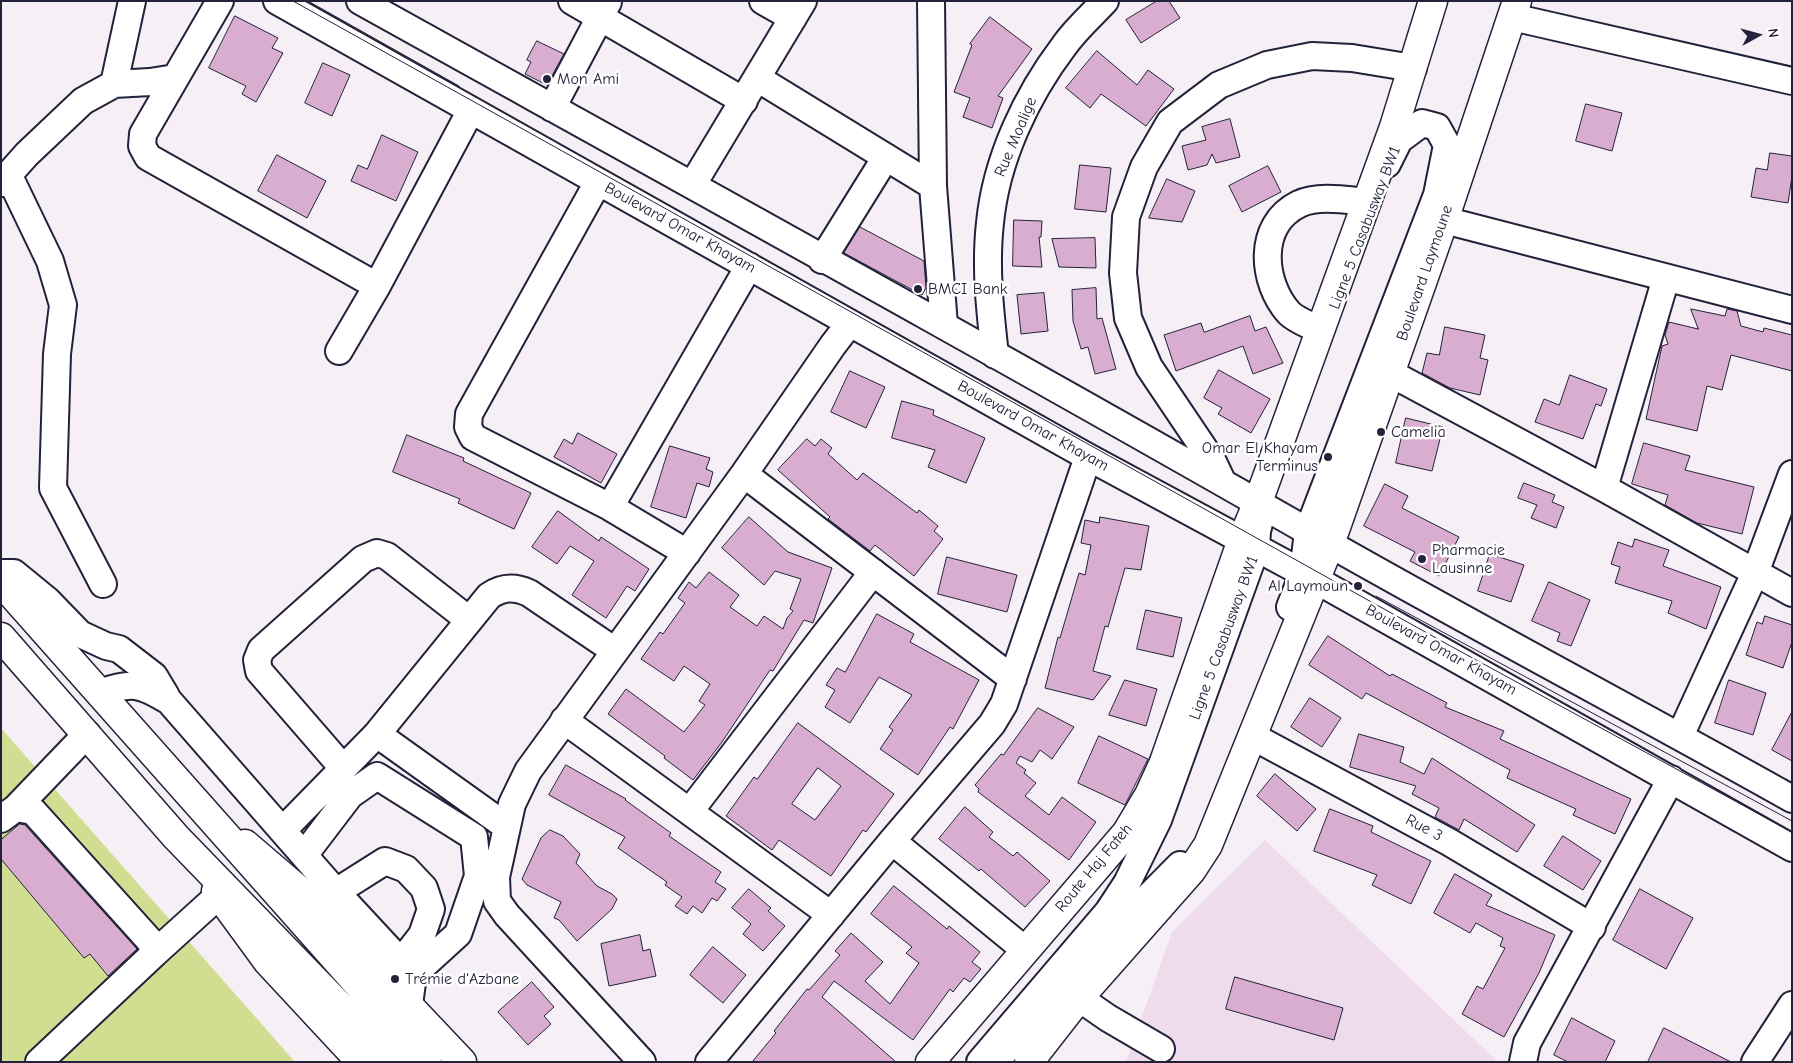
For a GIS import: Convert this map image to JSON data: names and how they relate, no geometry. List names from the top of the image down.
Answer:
{
  "streets": {
    "main road": ["Boulevard Laymoune", "Route Haj Fateh"],
    "street": [
      "Rue Moalige",
      "Boulevard Omar Khayam",
      "Ligne 5 Casabusway BW1",
      "Rue 3"
    ]
  },
  "crossings": [
    ["Boulevard Omar Khayam", "Ligne 5 Casabusway BW1"],
    ["Boulevard Omar Khayam", "Route Haj Fateh"],
    ["Ligne 5 Casabusway BW1", "Boulevard Laymoune"],
    ["Ligne 5 Casabusway BW1", "Route Haj Fateh"]
  ],
  "places": [
    "Mon Ami",
    "BMCI Bank",
    "Camelia",
    "Omar El Khayam Terminus",
    "Pharmacie Lausinne",
    "Al Laymoun",
    "Trémie d'Azbane"
  ],
  "north": "right"
}
